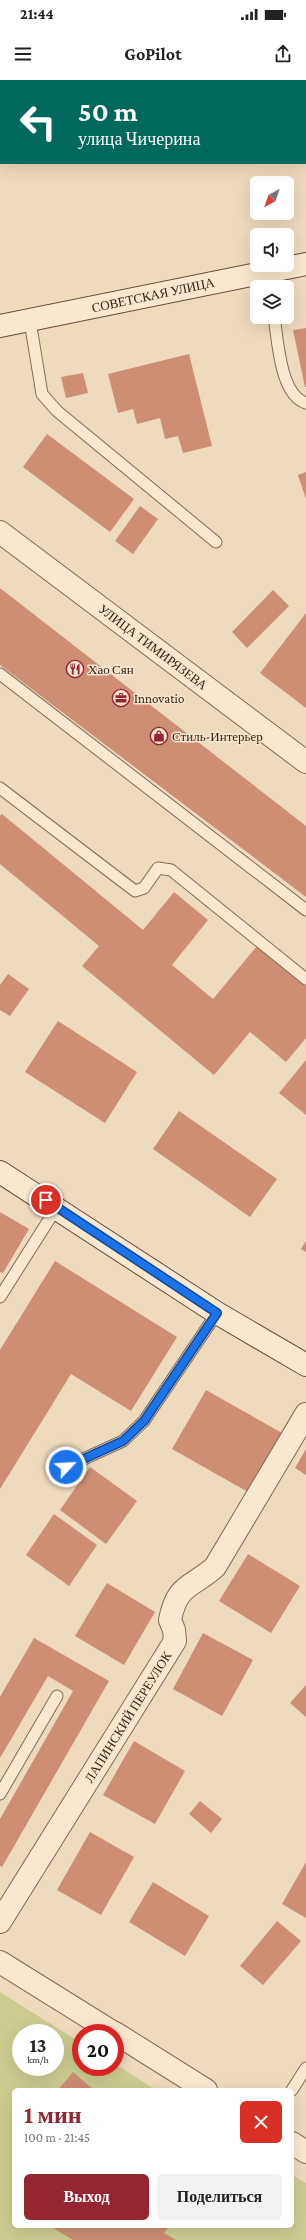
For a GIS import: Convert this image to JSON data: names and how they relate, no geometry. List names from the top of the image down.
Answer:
{
  "streets": {
    "street": ["СОВЕТСКАЯ УЛИЦА", "УЛИЦА ТИМИРЯЗЕВА", "ЛАПИНСКИЙ ПЕРЕУЛОК"]
  },
  "places": {
    "restaurant": ["Хао Сян"],
    "office": ["Innovatio"],
    "shop": ["Стиль-Интерьер"]
  },
  "north": "bottom left",
  "page": {
    "status": "21:44",
    "header": "GoPilot",
    "turn": ["50 m", "улица Чичерина"],
    "speed": "13 km/h",
    "limit": "20",
    "heading": ["1 мин", "100 m · 21:45"],
    "buttons": ["Выход", "Поделиться"]
  }
}
